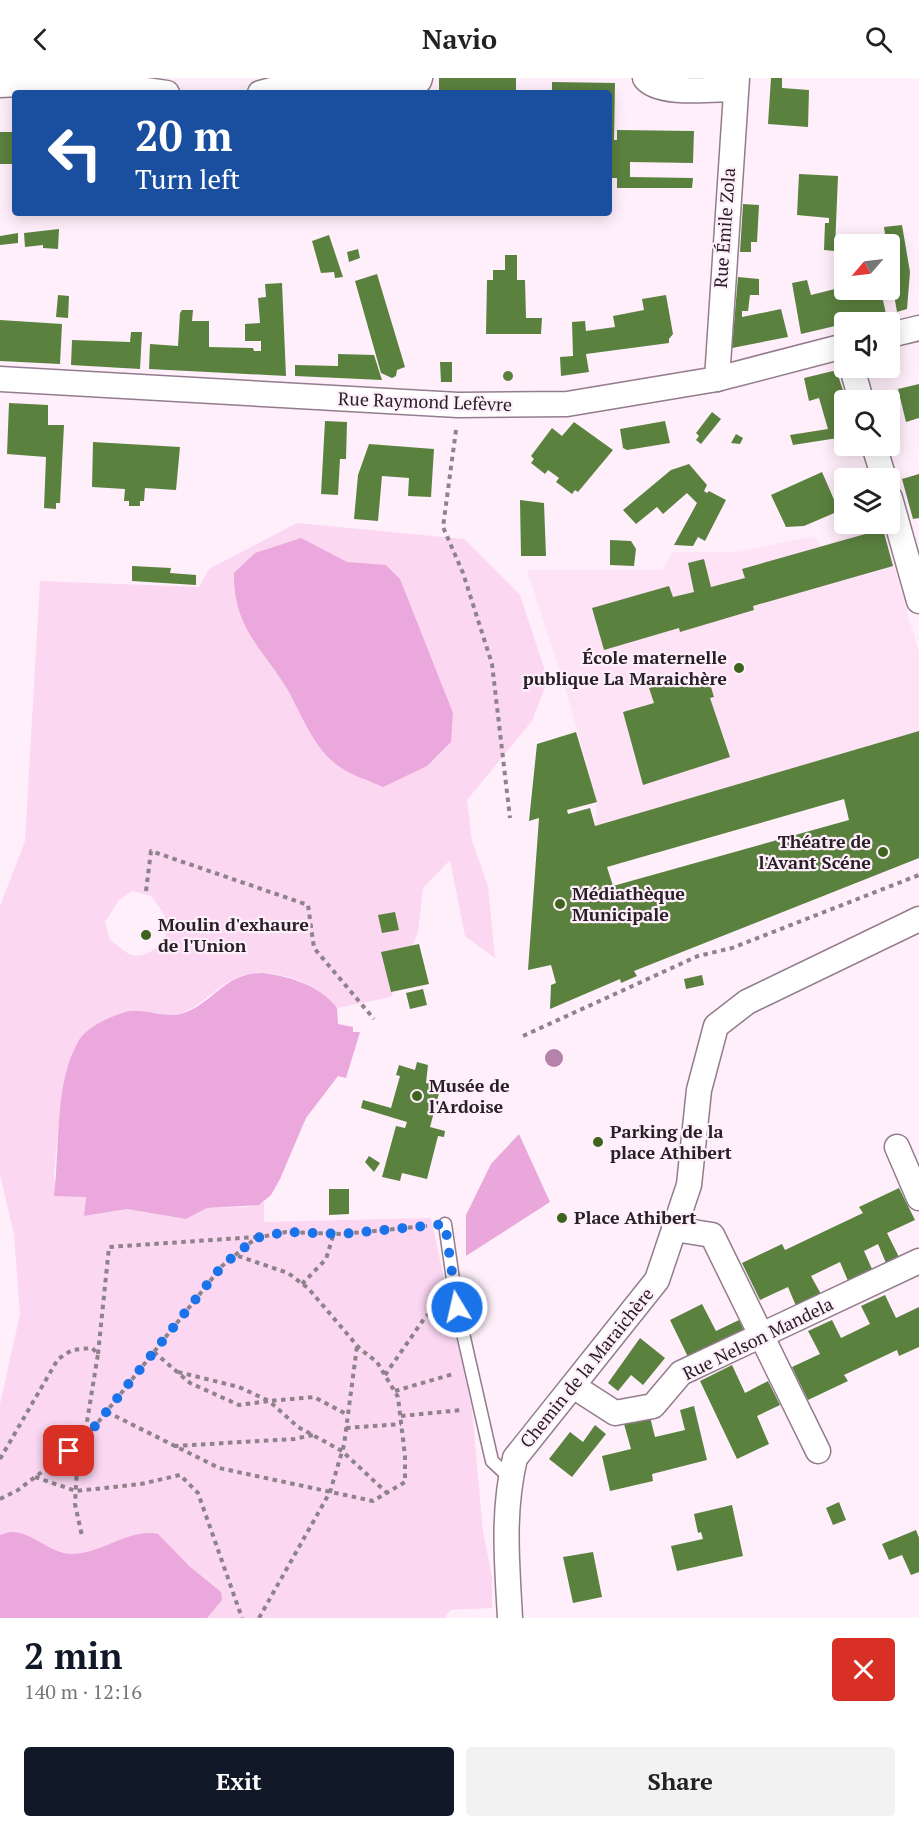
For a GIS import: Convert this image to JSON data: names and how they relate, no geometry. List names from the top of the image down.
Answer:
{
  "streets": {
    "street": [
      "Rue Émile Zola",
      "Rue Raymond Lefèvre",
      "Rue Nelson Mandela",
      "Chemin de la Maraichère"
    ]
  },
  "crossings": [
    ["Rue Émile Zola", "Rue Raymond Lefèvre"],
    ["Rue Nelson Mandela", "Chemin de la Maraichère"]
  ],
  "places": [
    "École maternelle publique La Maraichère",
    "Théatre de l'Avant Scéne",
    "Médiathèque Municipale",
    "Moulin d'exhaure de l'Union",
    "Musée de l'Ardoise",
    "Parking de la place Athibert",
    "Place Athibert"
  ],
  "north": "bottom left",
  "page": {
    "header": "Navio",
    "turn": ["20 m", "Turn left"],
    "heading": ["2 min", "140 m · 12:16"],
    "buttons": ["Exit", "Share"]
  }
}
